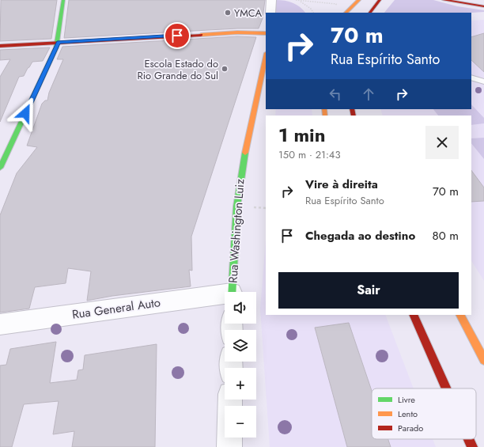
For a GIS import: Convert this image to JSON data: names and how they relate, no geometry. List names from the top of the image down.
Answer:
{
  "streets": {
    "street": ["Rua Washington Luiz", "Rua General Auto"]
  },
  "places": ["YMCA", "Escola Estado do Rio Grande do Sul"],
  "legend": ["Livre", "Lento", "Parado"],
  "page": {
    "turn": ["70 m", "Rua Espírito Santo"],
    "heading": ["1 min", "150 m · 21:43"],
    "list": [
      {
        "name": "Vire à direita",
        "note": "Rua Espírito Santo",
        "value": "70 m"
      },
      {
        "name": "Chegada ao destino",
        "value": "80 m"
      }
    ],
    "buttons": "Sair",
    "map_buttons": ["+", "−"]
  }
}
